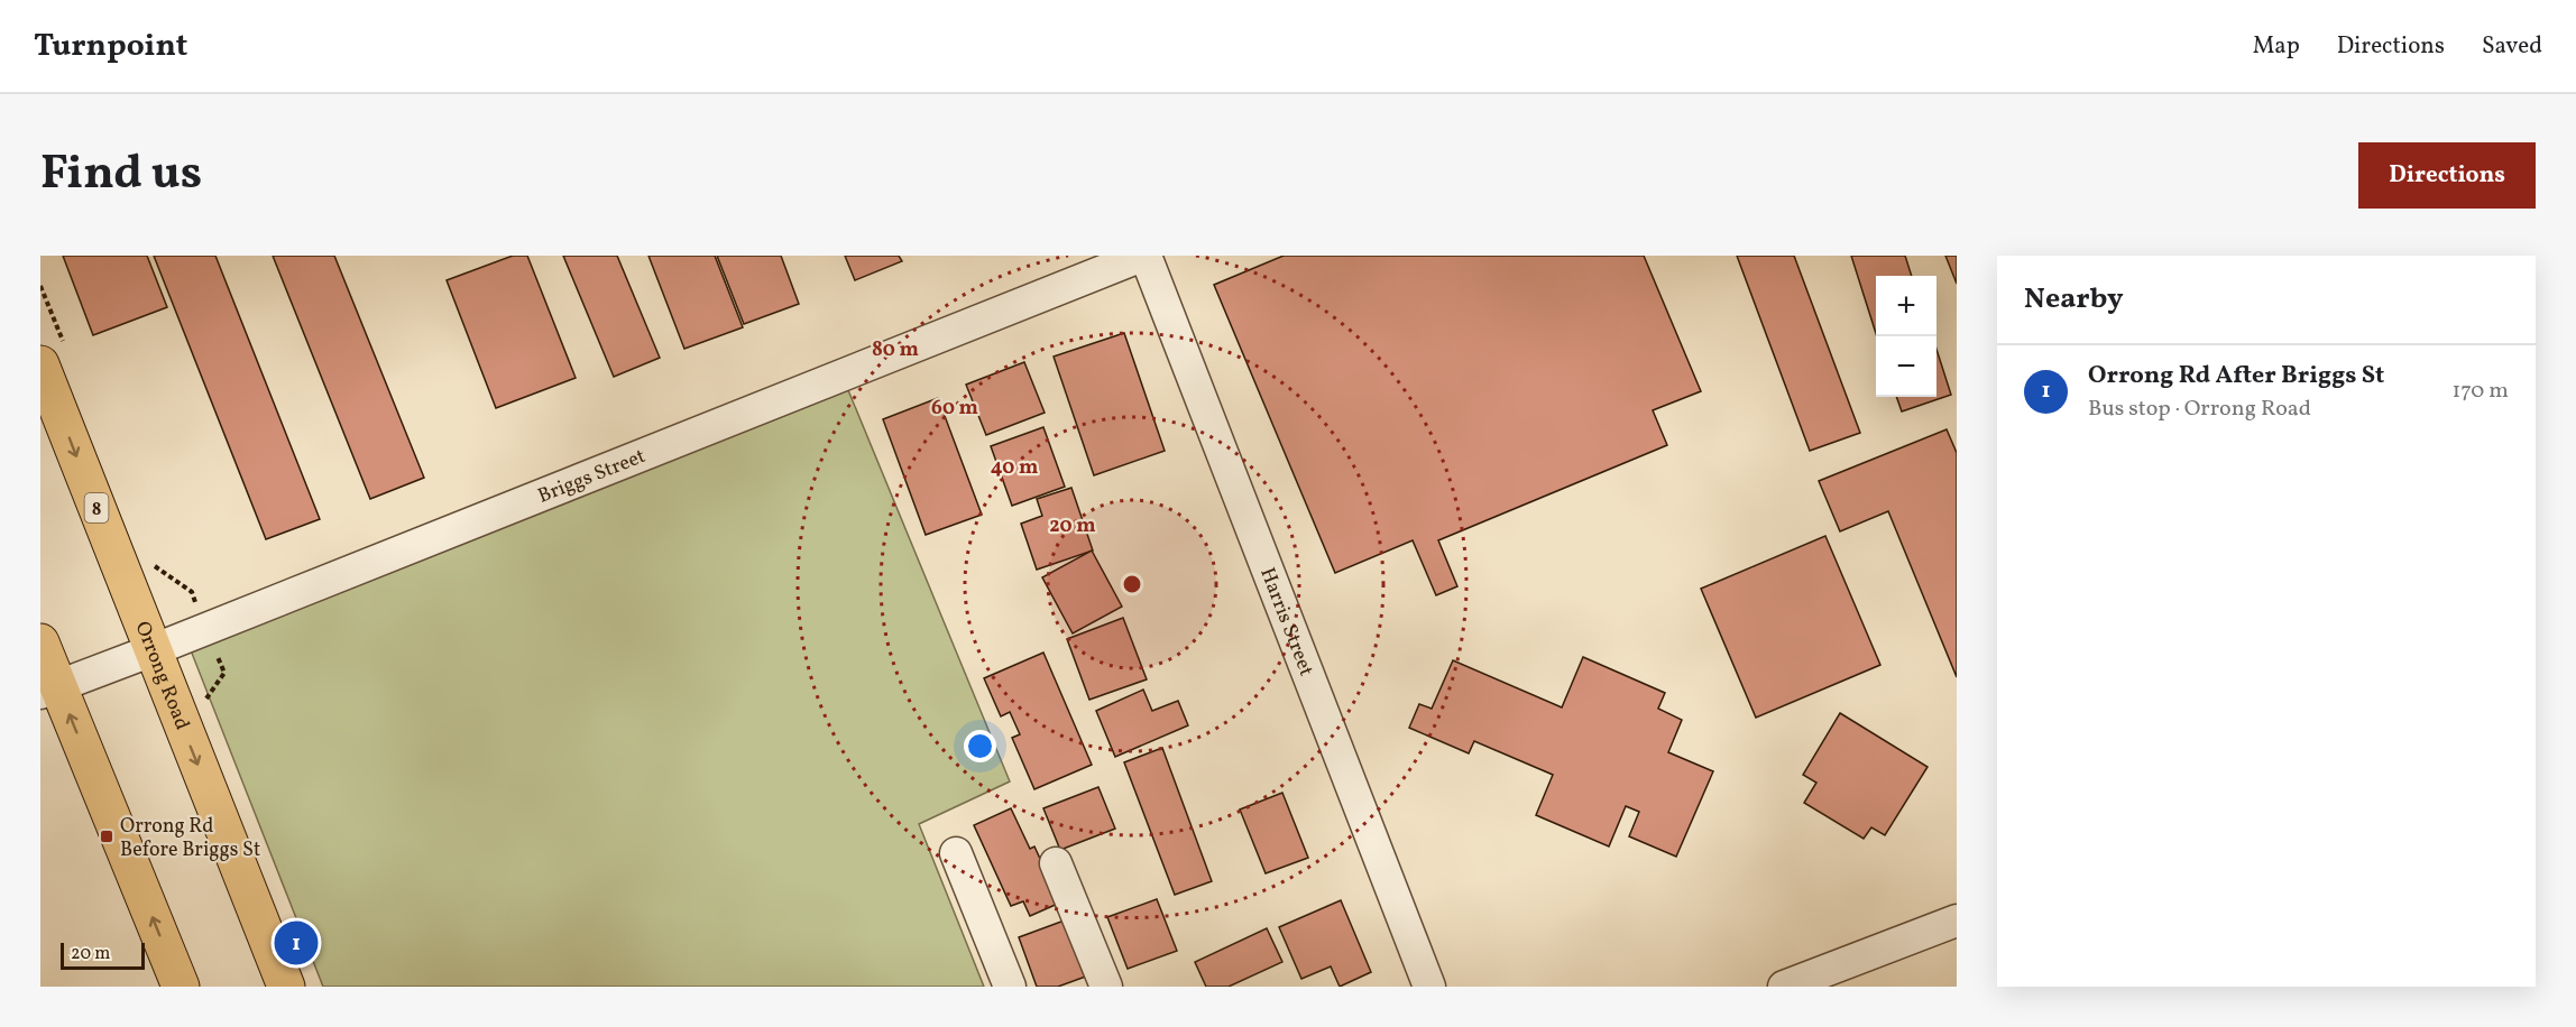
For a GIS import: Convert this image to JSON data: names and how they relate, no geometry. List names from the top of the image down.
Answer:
{
  "streets": {
    "highway": ["8", "Orrong Road"],
    "street": ["Briggs Street", "Harris Street"]
  },
  "crossings": [
    ["Briggs Street", "Harris Street"],
    ["Briggs Street", "Orrong Road"]
  ],
  "places": {
    "transit": ["Orrong Rd Before Briggs St"]
  },
  "scale_bar": "20 m",
  "page": {
    "header": "Turnpoint",
    "nav": ["Map", "Directions", "Saved"],
    "title": "Find us",
    "buttons": "Directions",
    "heading": "Nearby",
    "map_buttons": ["+", "−"],
    "list": [
      {
        "mark": "1",
        "name": "Orrong Rd After Briggs St",
        "note": "Bus stop · Orrong Road",
        "value": "170 m"
      }
    ],
    "pins": "1",
    "scale": "20 m"
  },
  "rings": [
    "80 m",
    "60 m",
    "40 m",
    "20 m"
  ]
}
